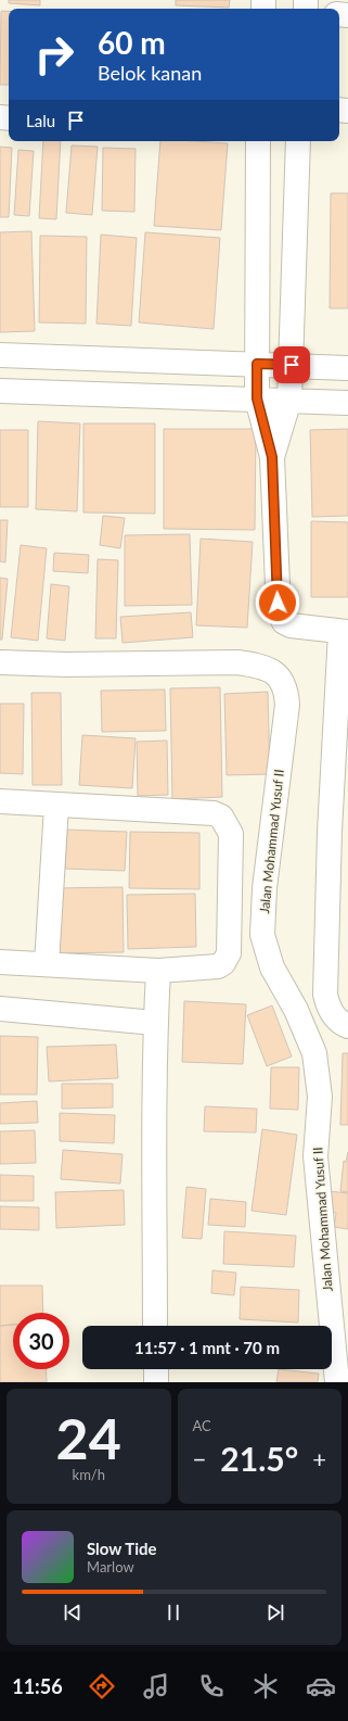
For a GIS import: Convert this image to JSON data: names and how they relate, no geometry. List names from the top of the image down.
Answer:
{
  "streets": {
    "street": ["Jalan Mohammad Yusuf II"]
  },
  "page": {
    "turn": ["60 m", "Belok kanan"],
    "then": "Lalu",
    "limit": "30",
    "trip": "11:57 · 1 mnt · 70 m",
    "tile": [
      ["24", "km/h"],
      "AC"
    ],
    "heat": ["−", "21.5°", "+"],
    "song": ["Slow Tide", "Marlow"],
    "tabs": "11:56"
  }
}
